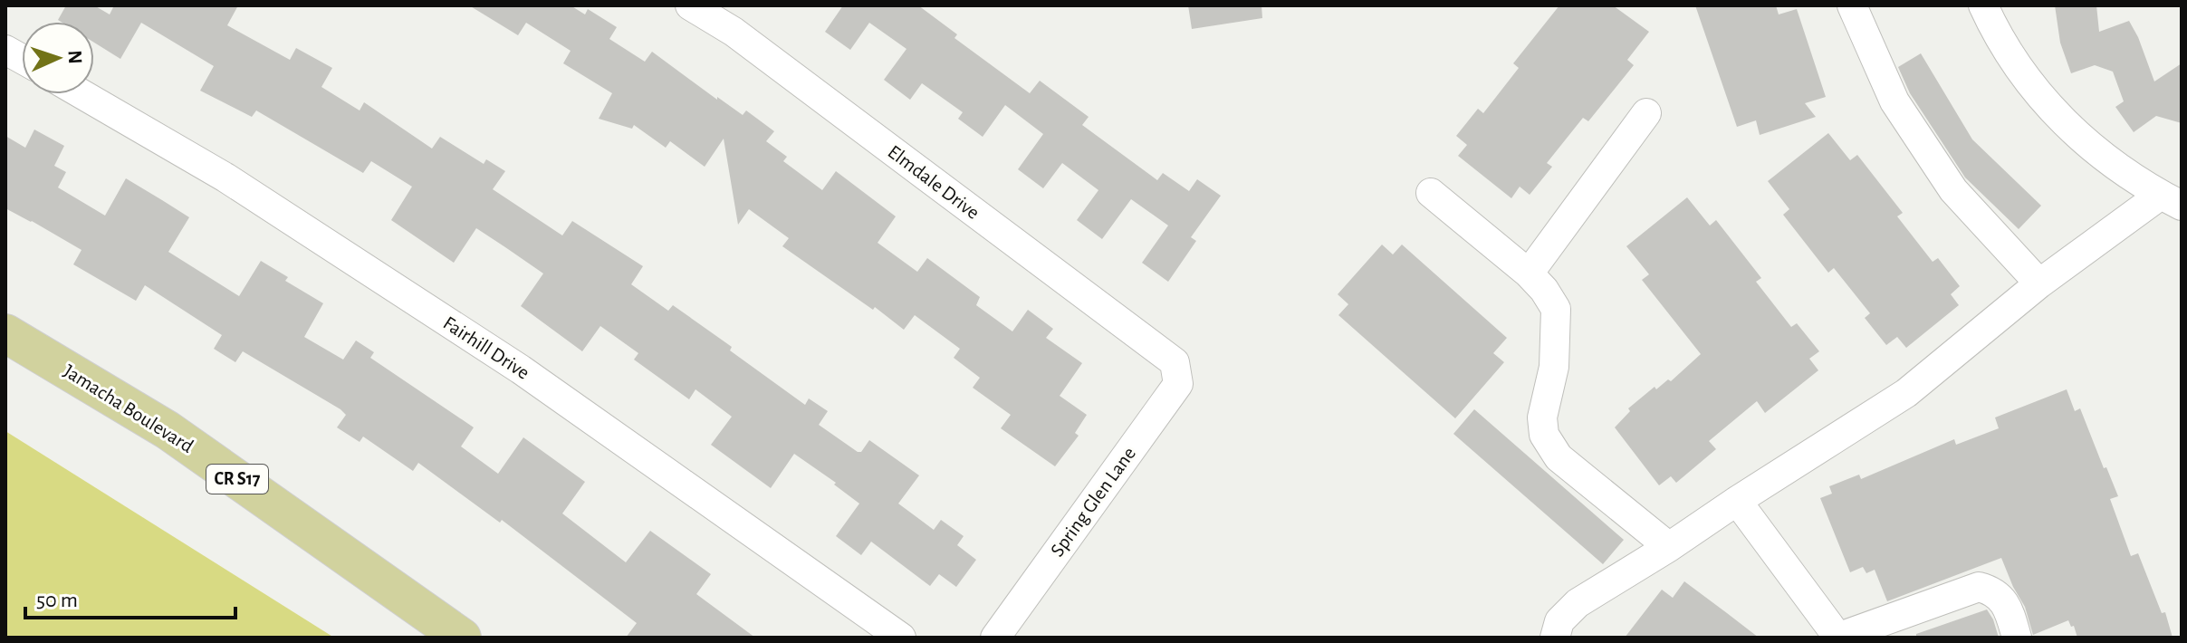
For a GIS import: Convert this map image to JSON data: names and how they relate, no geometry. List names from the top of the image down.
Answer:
{
  "streets": {
    "main road": ["Jamacha Boulevard", "CR S17"],
    "street": ["Elmdale Drive", "Fairhill Drive", "Spring Glen Lane"]
  },
  "crossings": [
    ["Elmdale Drive", "Spring Glen Lane"]
  ],
  "scale_bar": "50 m",
  "north": "right"
}
